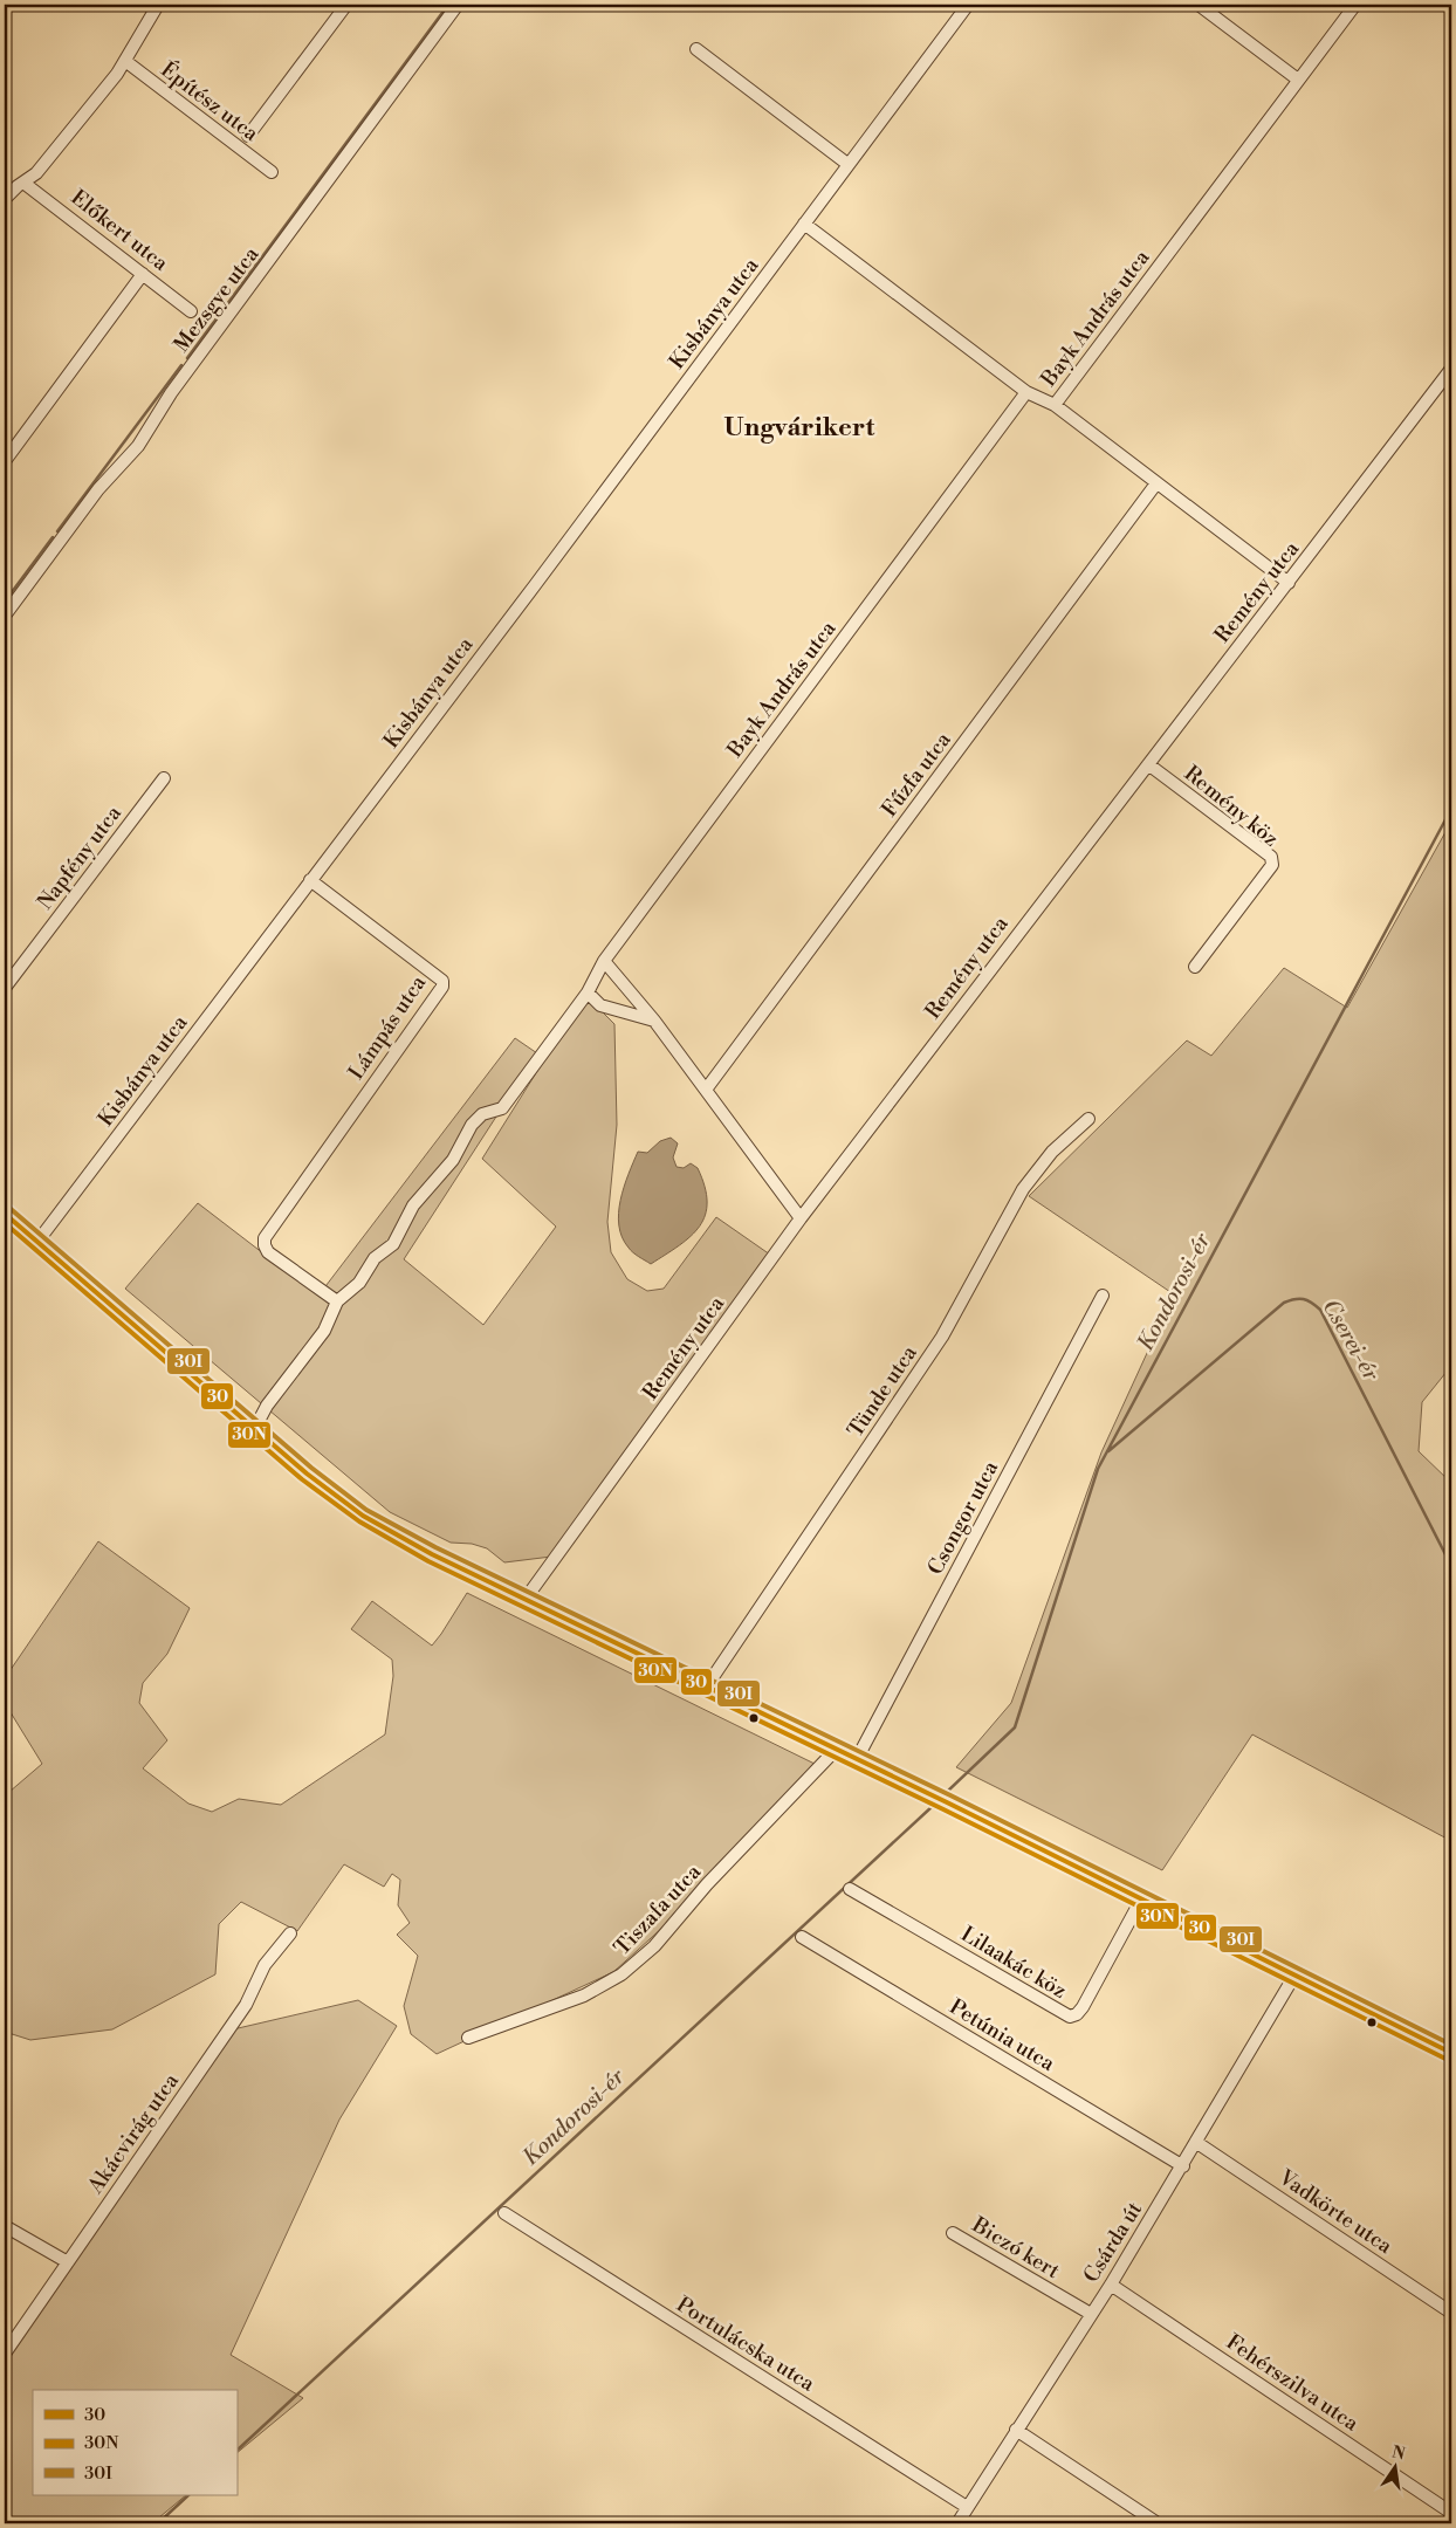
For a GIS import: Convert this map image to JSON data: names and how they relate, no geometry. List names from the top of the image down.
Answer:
{
  "streets": {
    "street": [
      "Építész utca",
      "Előkert utca",
      "Mezsgye utca",
      "Kisbánya utca",
      "Bayk András utca",
      "Remény utca",
      "Fűzfa utca",
      "Remény köz",
      "Napfény utca",
      "Lámpás utca",
      "Tünde utca",
      "Csongor utca",
      "Tiszafa utca",
      "Lilaakác köz",
      "Petúnia utca",
      "Akácvirág utca",
      "Vadkörte utca",
      "Csárda út",
      "Biczó kert",
      "Portulácska utca",
      "Fehérszilva utca"
    ]
  },
  "crossings": [
    ["Kisbánya utca", "Lámpás utca"],
    ["Bayk András utca", "Lámpás utca"],
    ["Remény utca", "Remény köz"],
    ["Petúnia utca", "Csárda út"],
    ["Vadkörte utca", "Csárda út"],
    ["Csárda út", "Biczó kert"],
    ["Csárda út", "Portulácska utca"],
    ["Csárda út", "Fehérszilva utca"]
  ],
  "districts": ["Ungvárikert"],
  "water": ["Kondorosi-ér", "Cserei-ér"],
  "lines": ["transit line 30I", "transit line 30", "transit line 30N"],
  "legend": ["30", "30N", "30I"],
  "north": "top"
}
